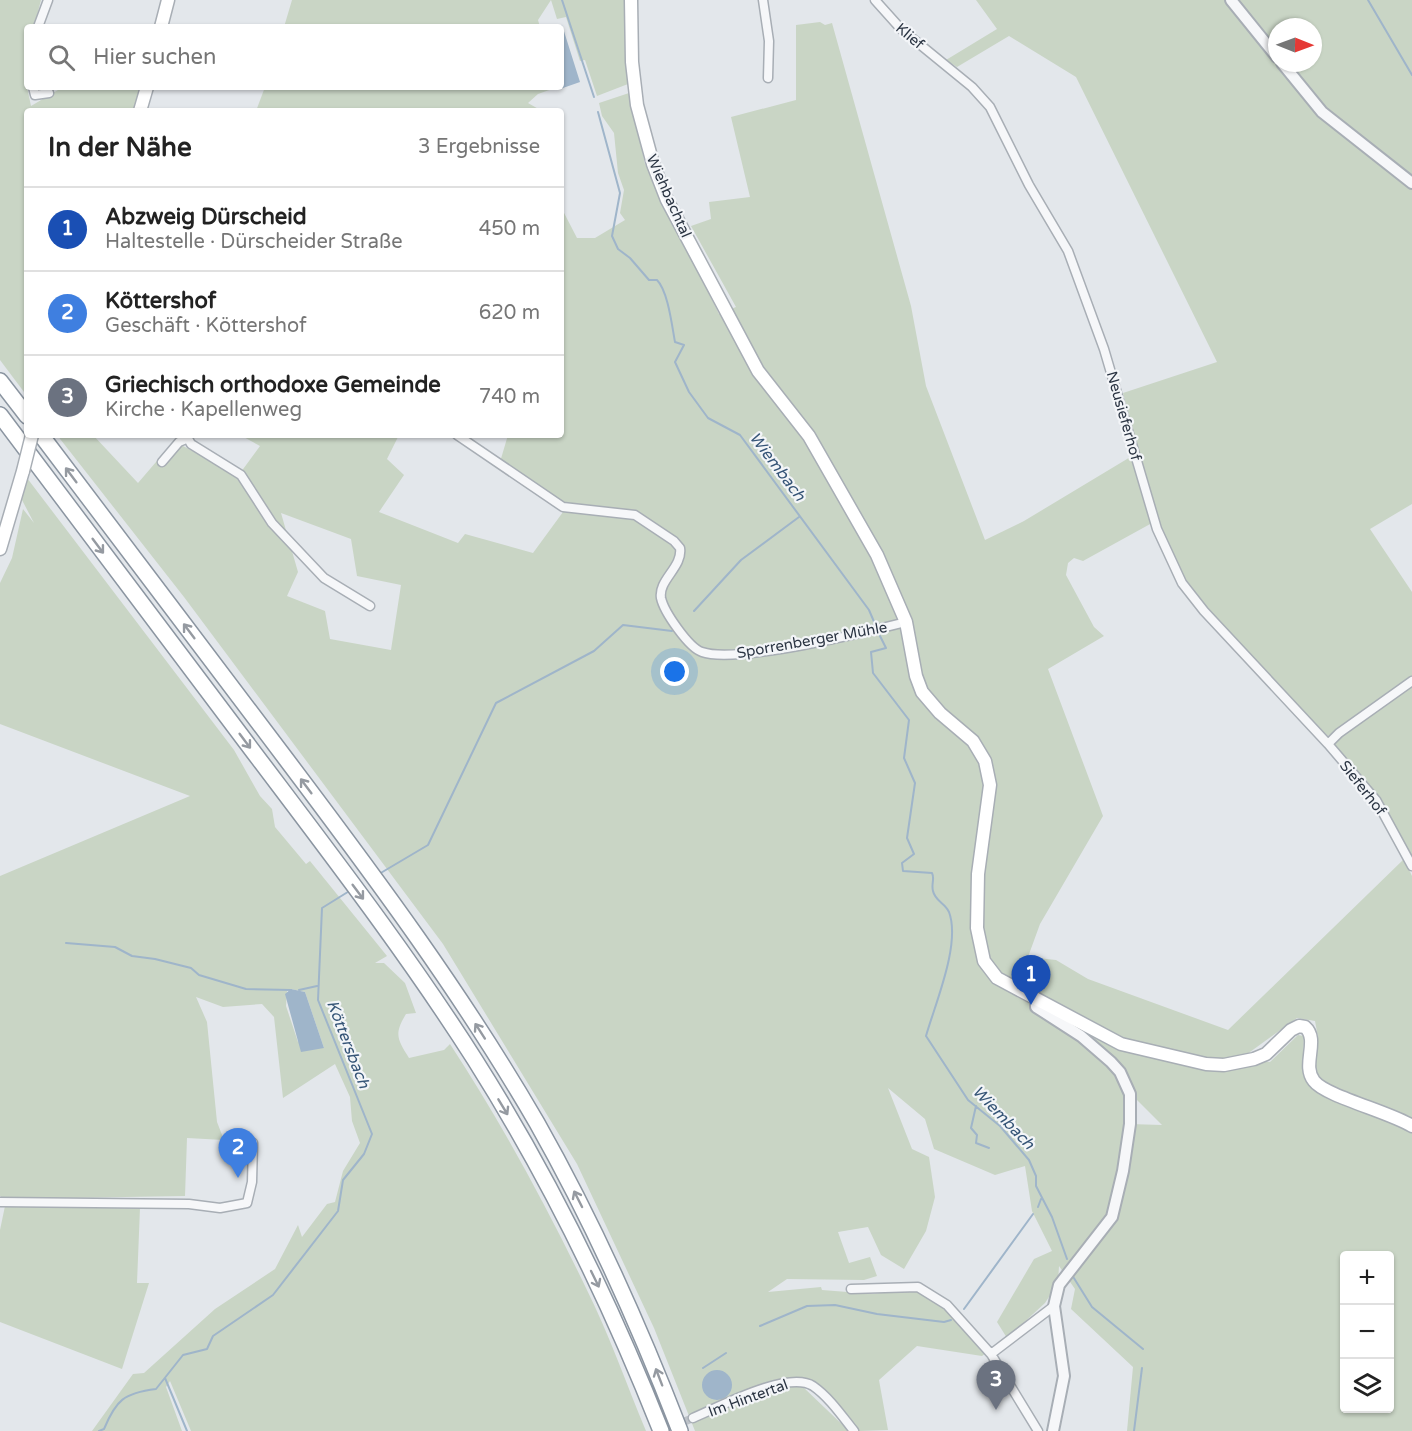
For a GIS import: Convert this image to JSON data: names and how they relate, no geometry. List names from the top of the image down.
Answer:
{
  "streets": {
    "main road": ["Wiehbachtal"],
    "street": [
      "Klief",
      "Neusieferhof",
      "Sporrenberger Mühle",
      "Sieferhof",
      "Im Hintertal"
    ]
  },
  "crossings": [
    ["Klief", "Neusieferhof"],
    ["Wiehbachtal", "Sporrenberger Mühle"],
    ["Neusieferhof", "Sieferhof"]
  ],
  "water": ["Wiembach", "Köttersbach"],
  "north": "right",
  "page": {
    "search": "Hier suchen",
    "heading": ["In der Nähe", "3 Ergebnisse"],
    "list": [
      {
        "mark": "1",
        "name": "Abzweig Dürscheid",
        "note": "Haltestelle · Dürscheider Straße",
        "value": "450 m"
      },
      {
        "mark": "2",
        "name": "Köttershof",
        "note": "Geschäft · Köttershof",
        "value": "620 m"
      },
      {
        "mark": "3",
        "name": "Griechisch orthodoxe Gemeinde",
        "note": "Kirche · Kapellenweg",
        "value": "740 m"
      }
    ],
    "pins": ["1", "2", "3"],
    "map_buttons": ["+", "−"]
  }
}
